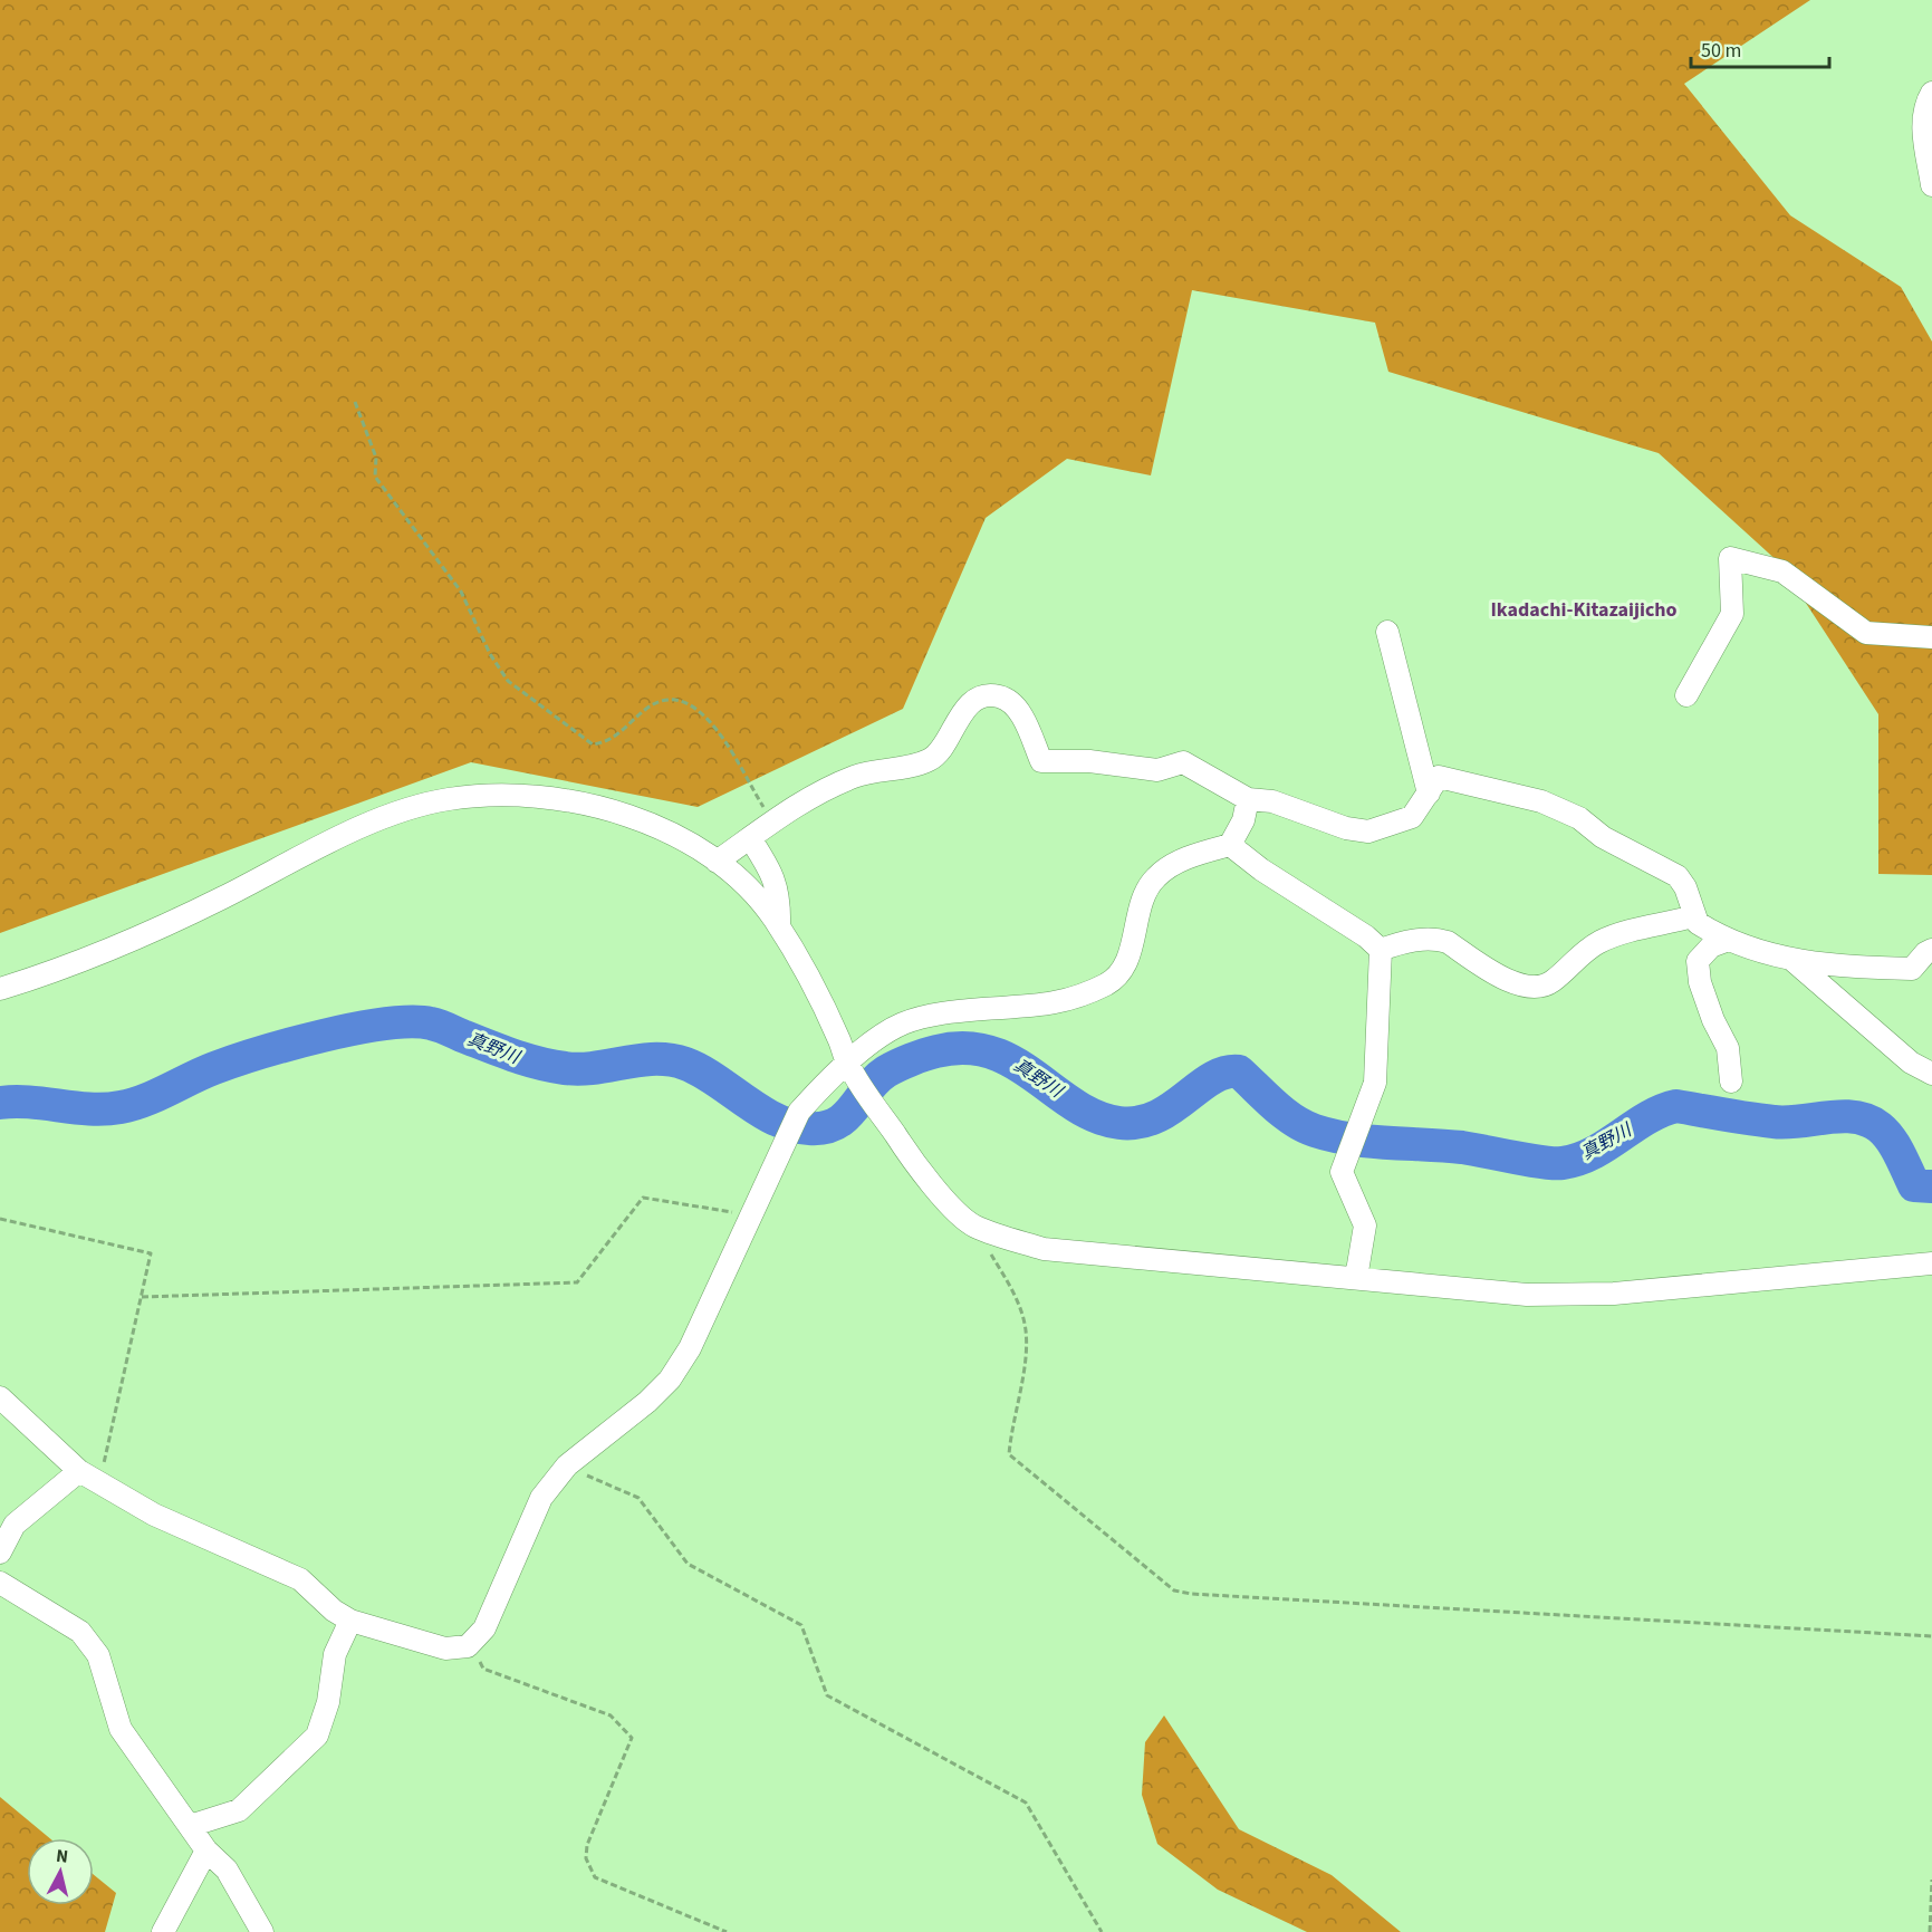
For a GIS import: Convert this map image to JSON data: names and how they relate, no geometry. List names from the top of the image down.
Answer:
{
  "districts": ["Ikadachi-Kitazaijicho"],
  "water": ["真野川"],
  "scale_bar": "50 m",
  "north": "top"
}
